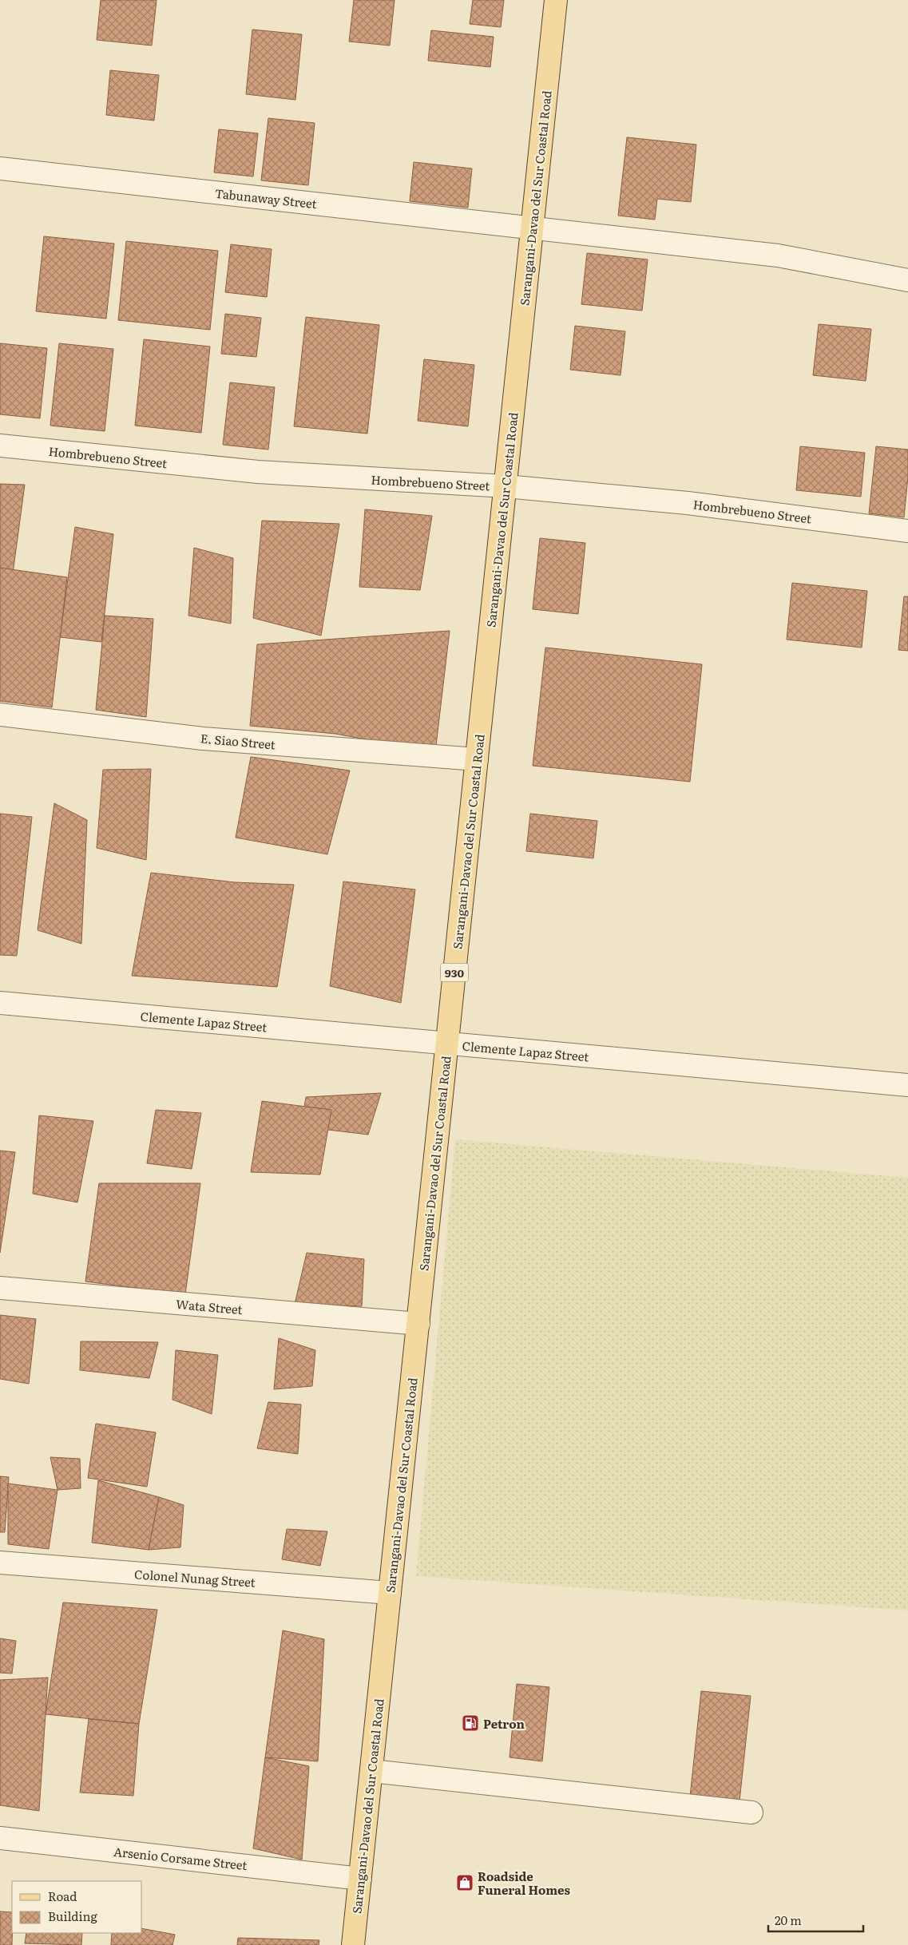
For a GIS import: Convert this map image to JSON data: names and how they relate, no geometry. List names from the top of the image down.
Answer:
{
  "streets": {
    "main road": ["Sarangani-Davao del Sur Coastal Road", "930"],
    "street": [
      "Tabunaway Street",
      "Hombrebueno Street",
      "E. Siao Street",
      "Clemente Lapaz Street",
      "Wata Street",
      "Colonel Nunag Street",
      "Arsenio Corsame Street"
    ]
  },
  "crossings": [
    ["Tabunaway Street", "Sarangani-Davao del Sur Coastal Road"],
    ["Sarangani-Davao del Sur Coastal Road", "Hombrebueno Street"],
    ["Sarangani-Davao del Sur Coastal Road", "E. Siao Street"],
    ["Sarangani-Davao del Sur Coastal Road", "Clemente Lapaz Street"],
    ["Sarangani-Davao del Sur Coastal Road", "Wata Street"],
    ["Sarangani-Davao del Sur Coastal Road", "Colonel Nunag Street"],
    ["Sarangani-Davao del Sur Coastal Road", "Arsenio Corsame Street"]
  ],
  "places": {
    "fuel station": ["Petron"],
    "shop": ["Roadside Funeral Homes"]
  },
  "legend": ["Road", "Building"],
  "scale_bar": "20 m"
}
